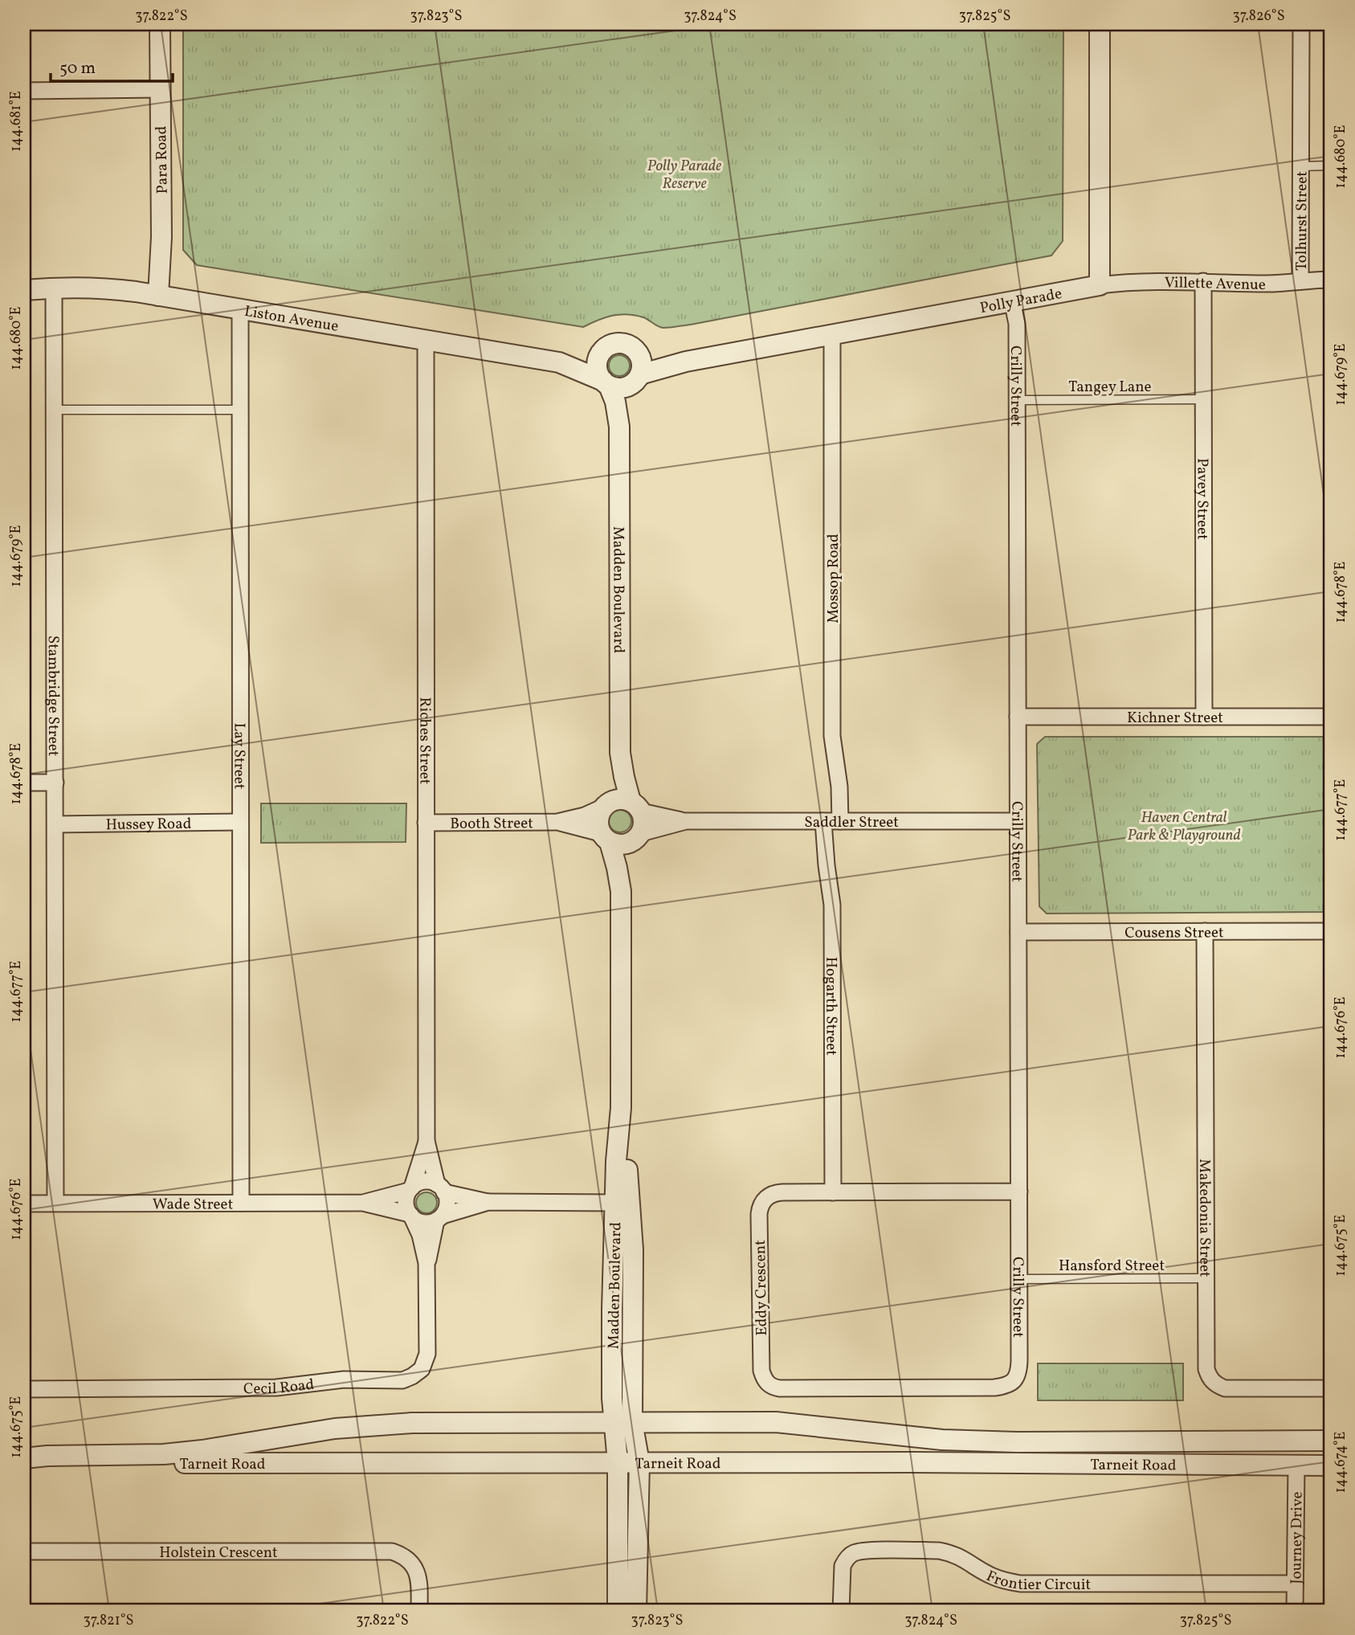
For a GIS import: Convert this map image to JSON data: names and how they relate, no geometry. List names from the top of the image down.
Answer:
{
  "streets": {
    "street": [
      "Para Road",
      "Tolhurst Street",
      "Villette Avenue",
      "Polly Parade",
      "Liston Avenue",
      "Crilly Street",
      "Pavey Street",
      "Mossop Road",
      "Madden Boulevard",
      "Stambridge Street",
      "Kichner Street",
      "Riches Street",
      "Lay Street",
      "Saddler Street",
      "Booth Street",
      "Hussey Road",
      "Cousens Street",
      "Hogarth Street",
      "Wade Street",
      "Makedonia Street",
      "Eddy Crescent",
      "Cecil Road",
      "Tarneit Road",
      "Journey Drive",
      "Holstein Crescent",
      "Frontier Circuit"
    ],
    "lane": ["Tangey Lane", "Hansford Street"]
  },
  "crossings": [
    ["Para Road", "Liston Avenue"],
    ["Tolhurst Street", "Villette Avenue"],
    ["Villette Avenue", "Polly Parade"],
    ["Villette Avenue", "Pavey Street"],
    ["Polly Parade", "Liston Avenue"],
    ["Polly Parade", "Crilly Street"],
    ["Polly Parade", "Mossop Road"],
    ["Polly Parade", "Madden Boulevard"],
    ["Liston Avenue", "Madden Boulevard"],
    ["Liston Avenue", "Stambridge Street"],
    ["Liston Avenue", "Riches Street"],
    ["Liston Avenue", "Lay Street"],
    ["Crilly Street", "Tangey Lane"],
    ["Crilly Street", "Kichner Street"],
    ["Crilly Street", "Saddler Street"],
    ["Crilly Street", "Cousens Street"],
    ["Crilly Street", "Hansford Street"],
    ["Crilly Street", "Eddy Crescent"],
    ["Tangey Lane", "Pavey Street"],
    ["Pavey Street", "Kichner Street"],
    ["Mossop Road", "Saddler Street"],
    ["Madden Boulevard", "Saddler Street"],
    ["Madden Boulevard", "Booth Street"],
    ["Madden Boulevard", "Tarneit Road"],
    ["Stambridge Street", "Hussey Road"],
    ["Stambridge Street", "Wade Street"],
    ["Riches Street", "Booth Street"],
    ["Riches Street", "Wade Street"],
    ["Riches Street", "Cecil Road"],
    ["Lay Street", "Hussey Road"],
    ["Lay Street", "Wade Street"],
    ["Saddler Street", "Booth Street"],
    ["Saddler Street", "Hogarth Street"],
    ["Cousens Street", "Makedonia Street"],
    ["Hogarth Street", "Eddy Crescent"],
    ["Wade Street", "Cecil Road"],
    ["Makedonia Street", "Hansford Street"],
    ["Tarneit Road", "Journey Drive"],
    ["Journey Drive", "Frontier Circuit"]
  ],
  "parks": ["Polly Parade Reserve", "Haven Central Park & Playground"],
  "scale_bar": "50 m",
  "coordinates": [
    "37.822°S",
    "37.823°S",
    "37.824°S",
    "37.825°S",
    "37.826°S",
    "144.681°E",
    "144.680°E",
    "144.679°E",
    "144.678°E",
    "144.677°E",
    "144.676°E",
    "144.675°E",
    "144.674°E",
    "37.821°S"
  ]
}
